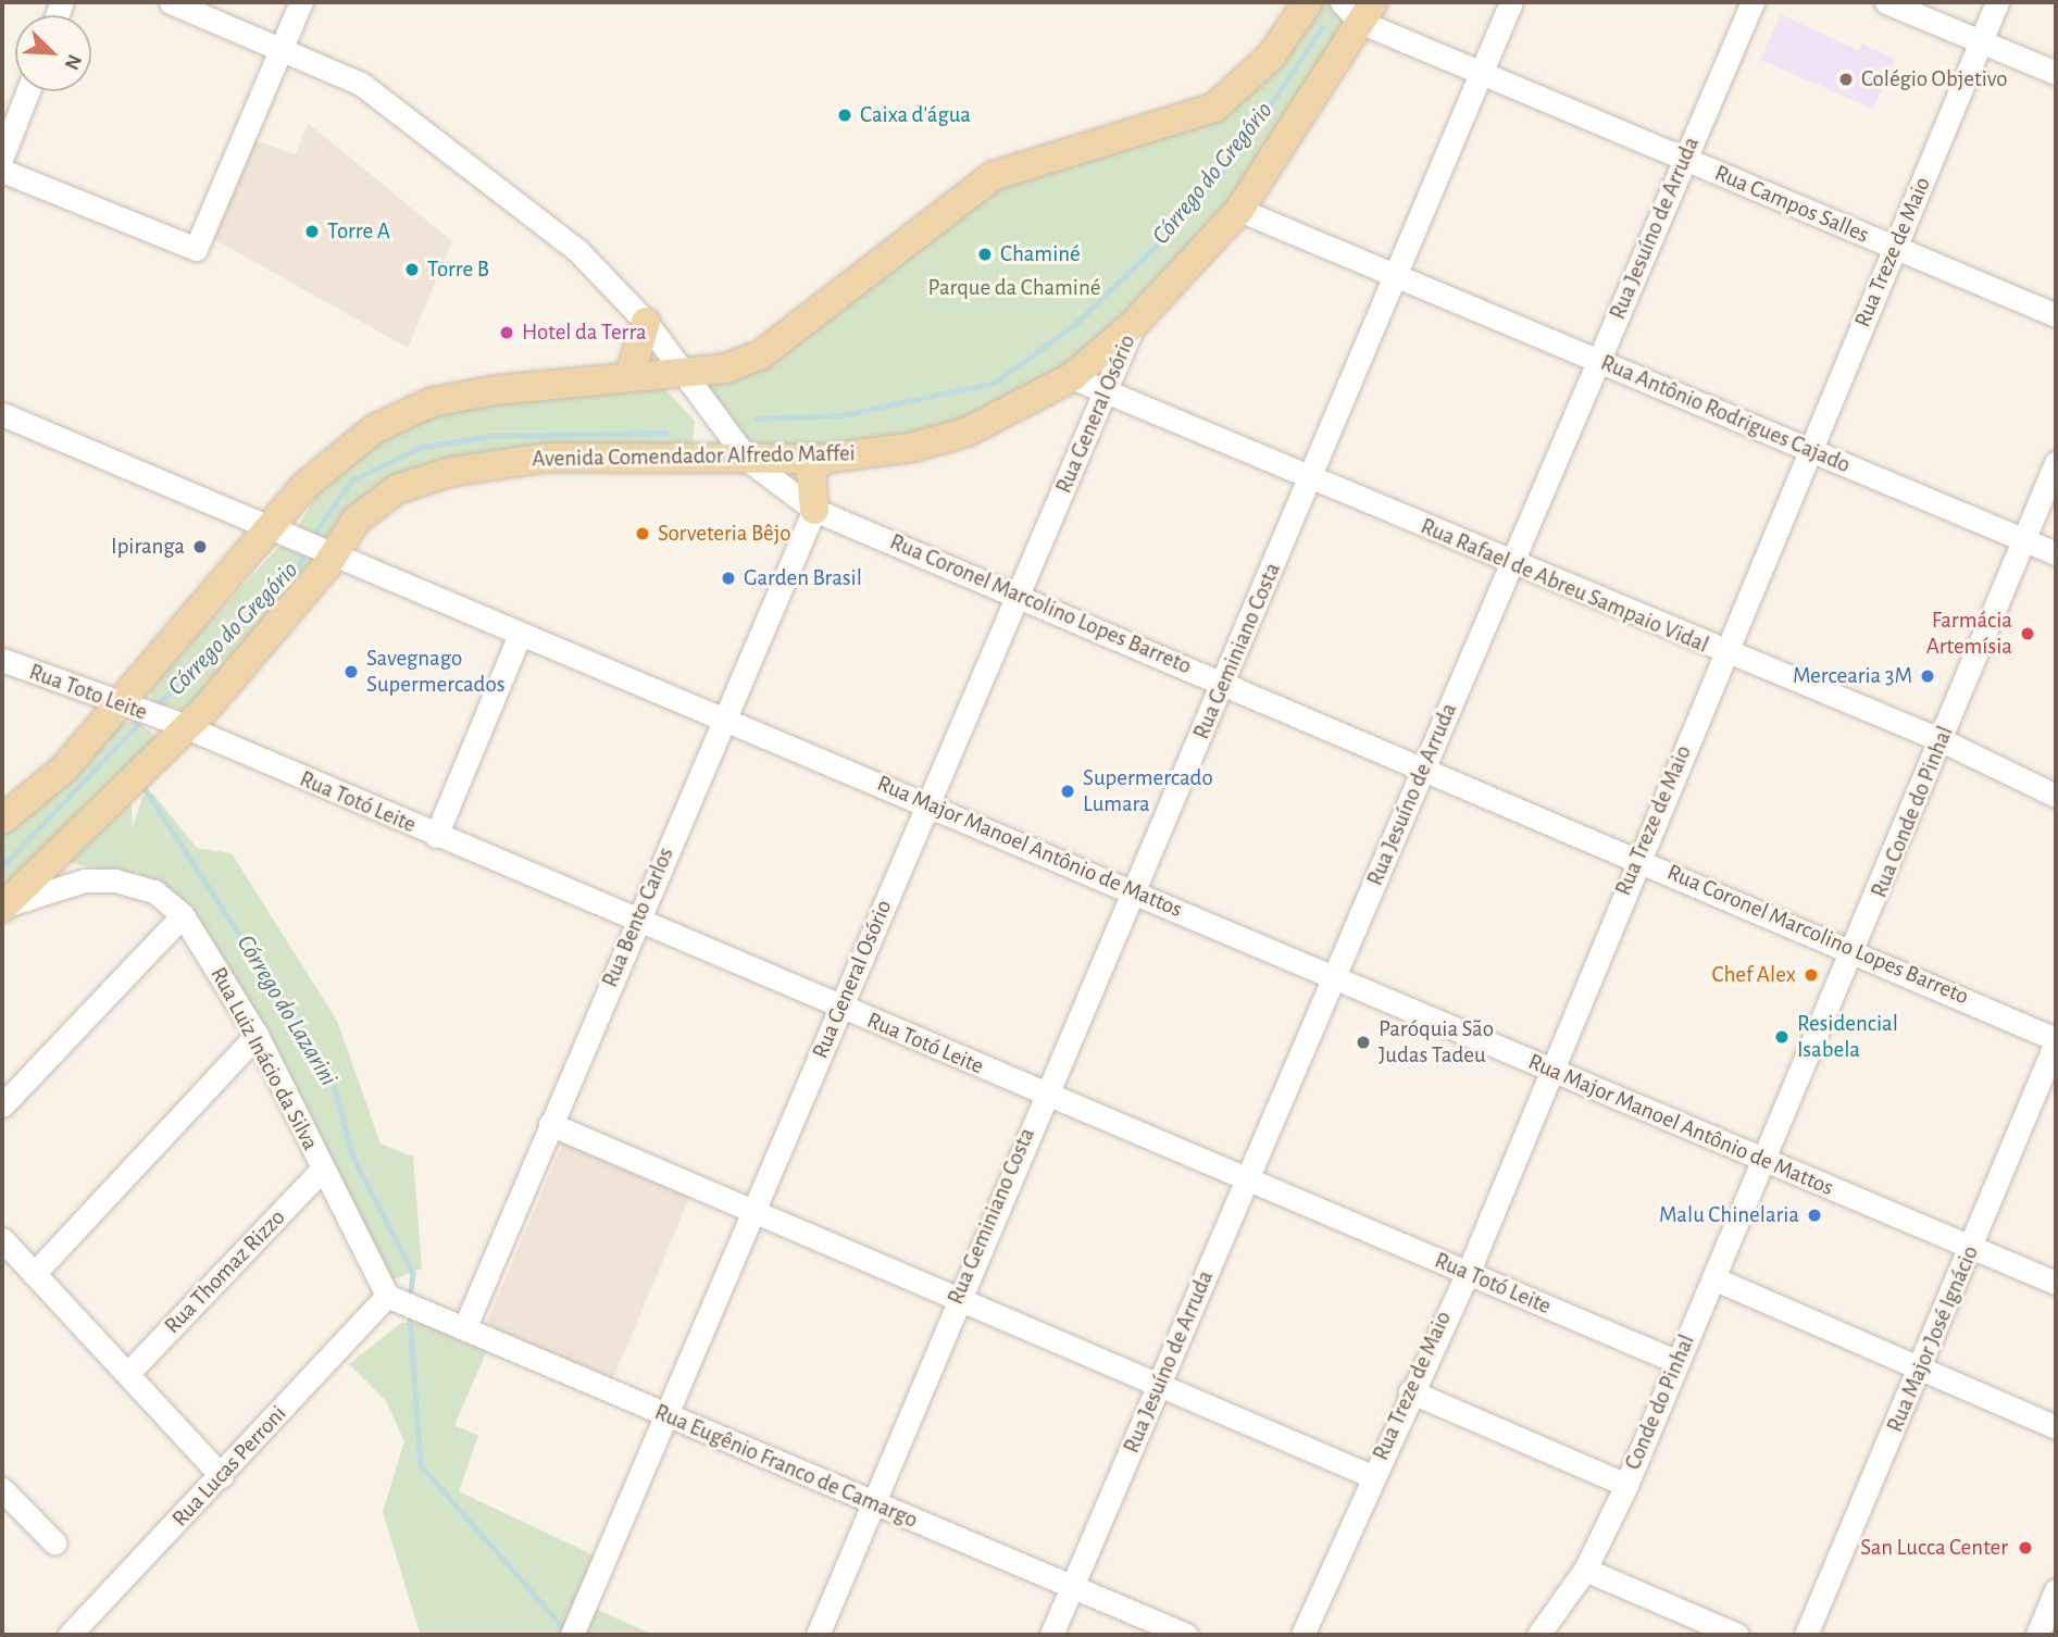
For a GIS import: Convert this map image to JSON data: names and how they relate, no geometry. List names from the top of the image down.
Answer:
{
  "streets": {
    "main road": ["Avenida Comendador Alfredo Maffei"],
    "street": [
      "Rua Campos Salles",
      "Rua Jesuíno de Arruda",
      "Rua Treze de Maio",
      "Rua General Osório",
      "Rua Antônio Rodrigues Cajado",
      "Rua Rafael de Abreu Sampaio Vidal",
      "Rua Coronel Marcolino Lopes Barreto",
      "Rua Geminiano Costa",
      "Rua Toto Leite",
      "Rua Totó Leite",
      "Rua Conde do Pinhal",
      "Rua Major Manoel Antônio de Mattos",
      "Rua Bento Carlos",
      "Rua Luiz Inácio da Silva",
      "Rua Thomaz Rizzo",
      "Rua Major José Ignácio",
      "Conde do Pinhal",
      "Rua Lucas Perroni",
      "Rua Eugênio Franco de Camargo"
    ]
  },
  "crossings": [
    ["Rua Campos Salles", "Rua Jesuíno de Arruda"],
    ["Rua Campos Salles", "Rua Treze de Maio"],
    ["Rua Campos Salles", "Avenida Comendador Alfredo Maffei"],
    ["Rua Campos Salles", "Rua Geminiano Costa"],
    ["Rua Jesuíno de Arruda", "Rua Antônio Rodrigues Cajado"],
    ["Rua Jesuíno de Arruda", "Rua Rafael de Abreu Sampaio Vidal"],
    ["Rua Jesuíno de Arruda", "Rua Coronel Marcolino Lopes Barreto"],
    ["Rua Jesuíno de Arruda", "Rua Totó Leite"],
    ["Rua Jesuíno de Arruda", "Rua Major Manoel Antônio de Mattos"],
    ["Rua Jesuíno de Arruda", "Rua Eugênio Franco de Camargo"],
    ["Rua Treze de Maio", "Rua Antônio Rodrigues Cajado"],
    ["Rua Treze de Maio", "Rua Rafael de Abreu Sampaio Vidal"],
    ["Rua Treze de Maio", "Rua Coronel Marcolino Lopes Barreto"],
    ["Rua Treze de Maio", "Rua Totó Leite"],
    ["Rua Treze de Maio", "Rua Major Manoel Antônio de Mattos"],
    ["Rua General Osório", "Avenida Comendador Alfredo Maffei"],
    ["Rua General Osório", "Rua Rafael de Abreu Sampaio Vidal"],
    ["Rua General Osório", "Rua Coronel Marcolino Lopes Barreto"],
    ["Rua General Osório", "Rua Totó Leite"],
    ["Rua General Osório", "Rua Major Manoel Antônio de Mattos"],
    ["Rua General Osório", "Rua Eugênio Franco de Camargo"],
    ["Rua Antônio Rodrigues Cajado", "Avenida Comendador Alfredo Maffei"],
    ["Rua Antônio Rodrigues Cajado", "Rua Geminiano Costa"],
    ["Rua Antônio Rodrigues Cajado", "Rua Conde do Pinhal"],
    ["Avenida Comendador Alfredo Maffei", "Rua Rafael de Abreu Sampaio Vidal"],
    ["Avenida Comendador Alfredo Maffei", "Rua Coronel Marcolino Lopes Barreto"],
    ["Avenida Comendador Alfredo Maffei", "Rua Toto Leite"],
    ["Avenida Comendador Alfredo Maffei", "Rua Totó Leite"],
    ["Avenida Comendador Alfredo Maffei", "Rua Major Manoel Antônio de Mattos"],
    ["Avenida Comendador Alfredo Maffei", "Rua Luiz Inácio da Silva"],
    ["Rua Rafael de Abreu Sampaio Vidal", "Rua Geminiano Costa"],
    ["Rua Rafael de Abreu Sampaio Vidal", "Rua Conde do Pinhal"],
    ["Rua Coronel Marcolino Lopes Barreto", "Rua Geminiano Costa"],
    ["Rua Coronel Marcolino Lopes Barreto", "Rua Conde do Pinhal"],
    ["Rua Coronel Marcolino Lopes Barreto", "Rua Bento Carlos"],
    ["Rua Coronel Marcolino Lopes Barreto", "Rua Major José Ignácio"],
    ["Rua Geminiano Costa", "Rua Totó Leite"],
    ["Rua Geminiano Costa", "Rua Major Manoel Antônio de Mattos"],
    ["Rua Geminiano Costa", "Rua Eugênio Franco de Camargo"],
    ["Rua Toto Leite", "Rua Totó Leite"],
    ["Rua Totó Leite", "Rua Bento Carlos"],
    ["Rua Totó Leite", "Conde do Pinhal"],
    ["Rua Conde do Pinhal", "Rua Major Manoel Antônio de Mattos"],
    ["Rua Conde do Pinhal", "Conde do Pinhal"],
    ["Rua Major Manoel Antônio de Mattos", "Rua Bento Carlos"],
    ["Rua Major Manoel Antônio de Mattos", "Rua Major José Ignácio"],
    ["Rua Major Manoel Antônio de Mattos", "Conde do Pinhal"],
    ["Rua Bento Carlos", "Rua Eugênio Franco de Camargo"],
    ["Rua Luiz Inácio da Silva", "Rua Thomaz Rizzo"],
    ["Rua Luiz Inácio da Silva", "Rua Lucas Perroni"],
    ["Rua Luiz Inácio da Silva", "Rua Eugênio Franco de Camargo"],
    ["Rua Lucas Perroni", "Rua Eugênio Franco de Camargo"]
  ],
  "water": ["Córrego do Gregório", "Córrego do Lazarini"],
  "parks": ["Parque da Chaminé"],
  "places": [
    "Colégio Objetivo",
    "Caixa d'água",
    "Torre A",
    "Chaminé",
    "Torre B",
    "Hotel da Terra",
    "Sorveteria Bêjo",
    "Ipiranga",
    "Garden Brasil",
    "Farmácia Artemísia",
    "Savegnago Supermercados",
    "Mercearia 3M",
    "Supermercado Lumara",
    "Chef Alex",
    "Residencial Isabela",
    "Paróquia São Judas Tadeu",
    "Malu Chinelaria",
    "San Lucca Center"
  ],
  "north": "bottom right"
}
